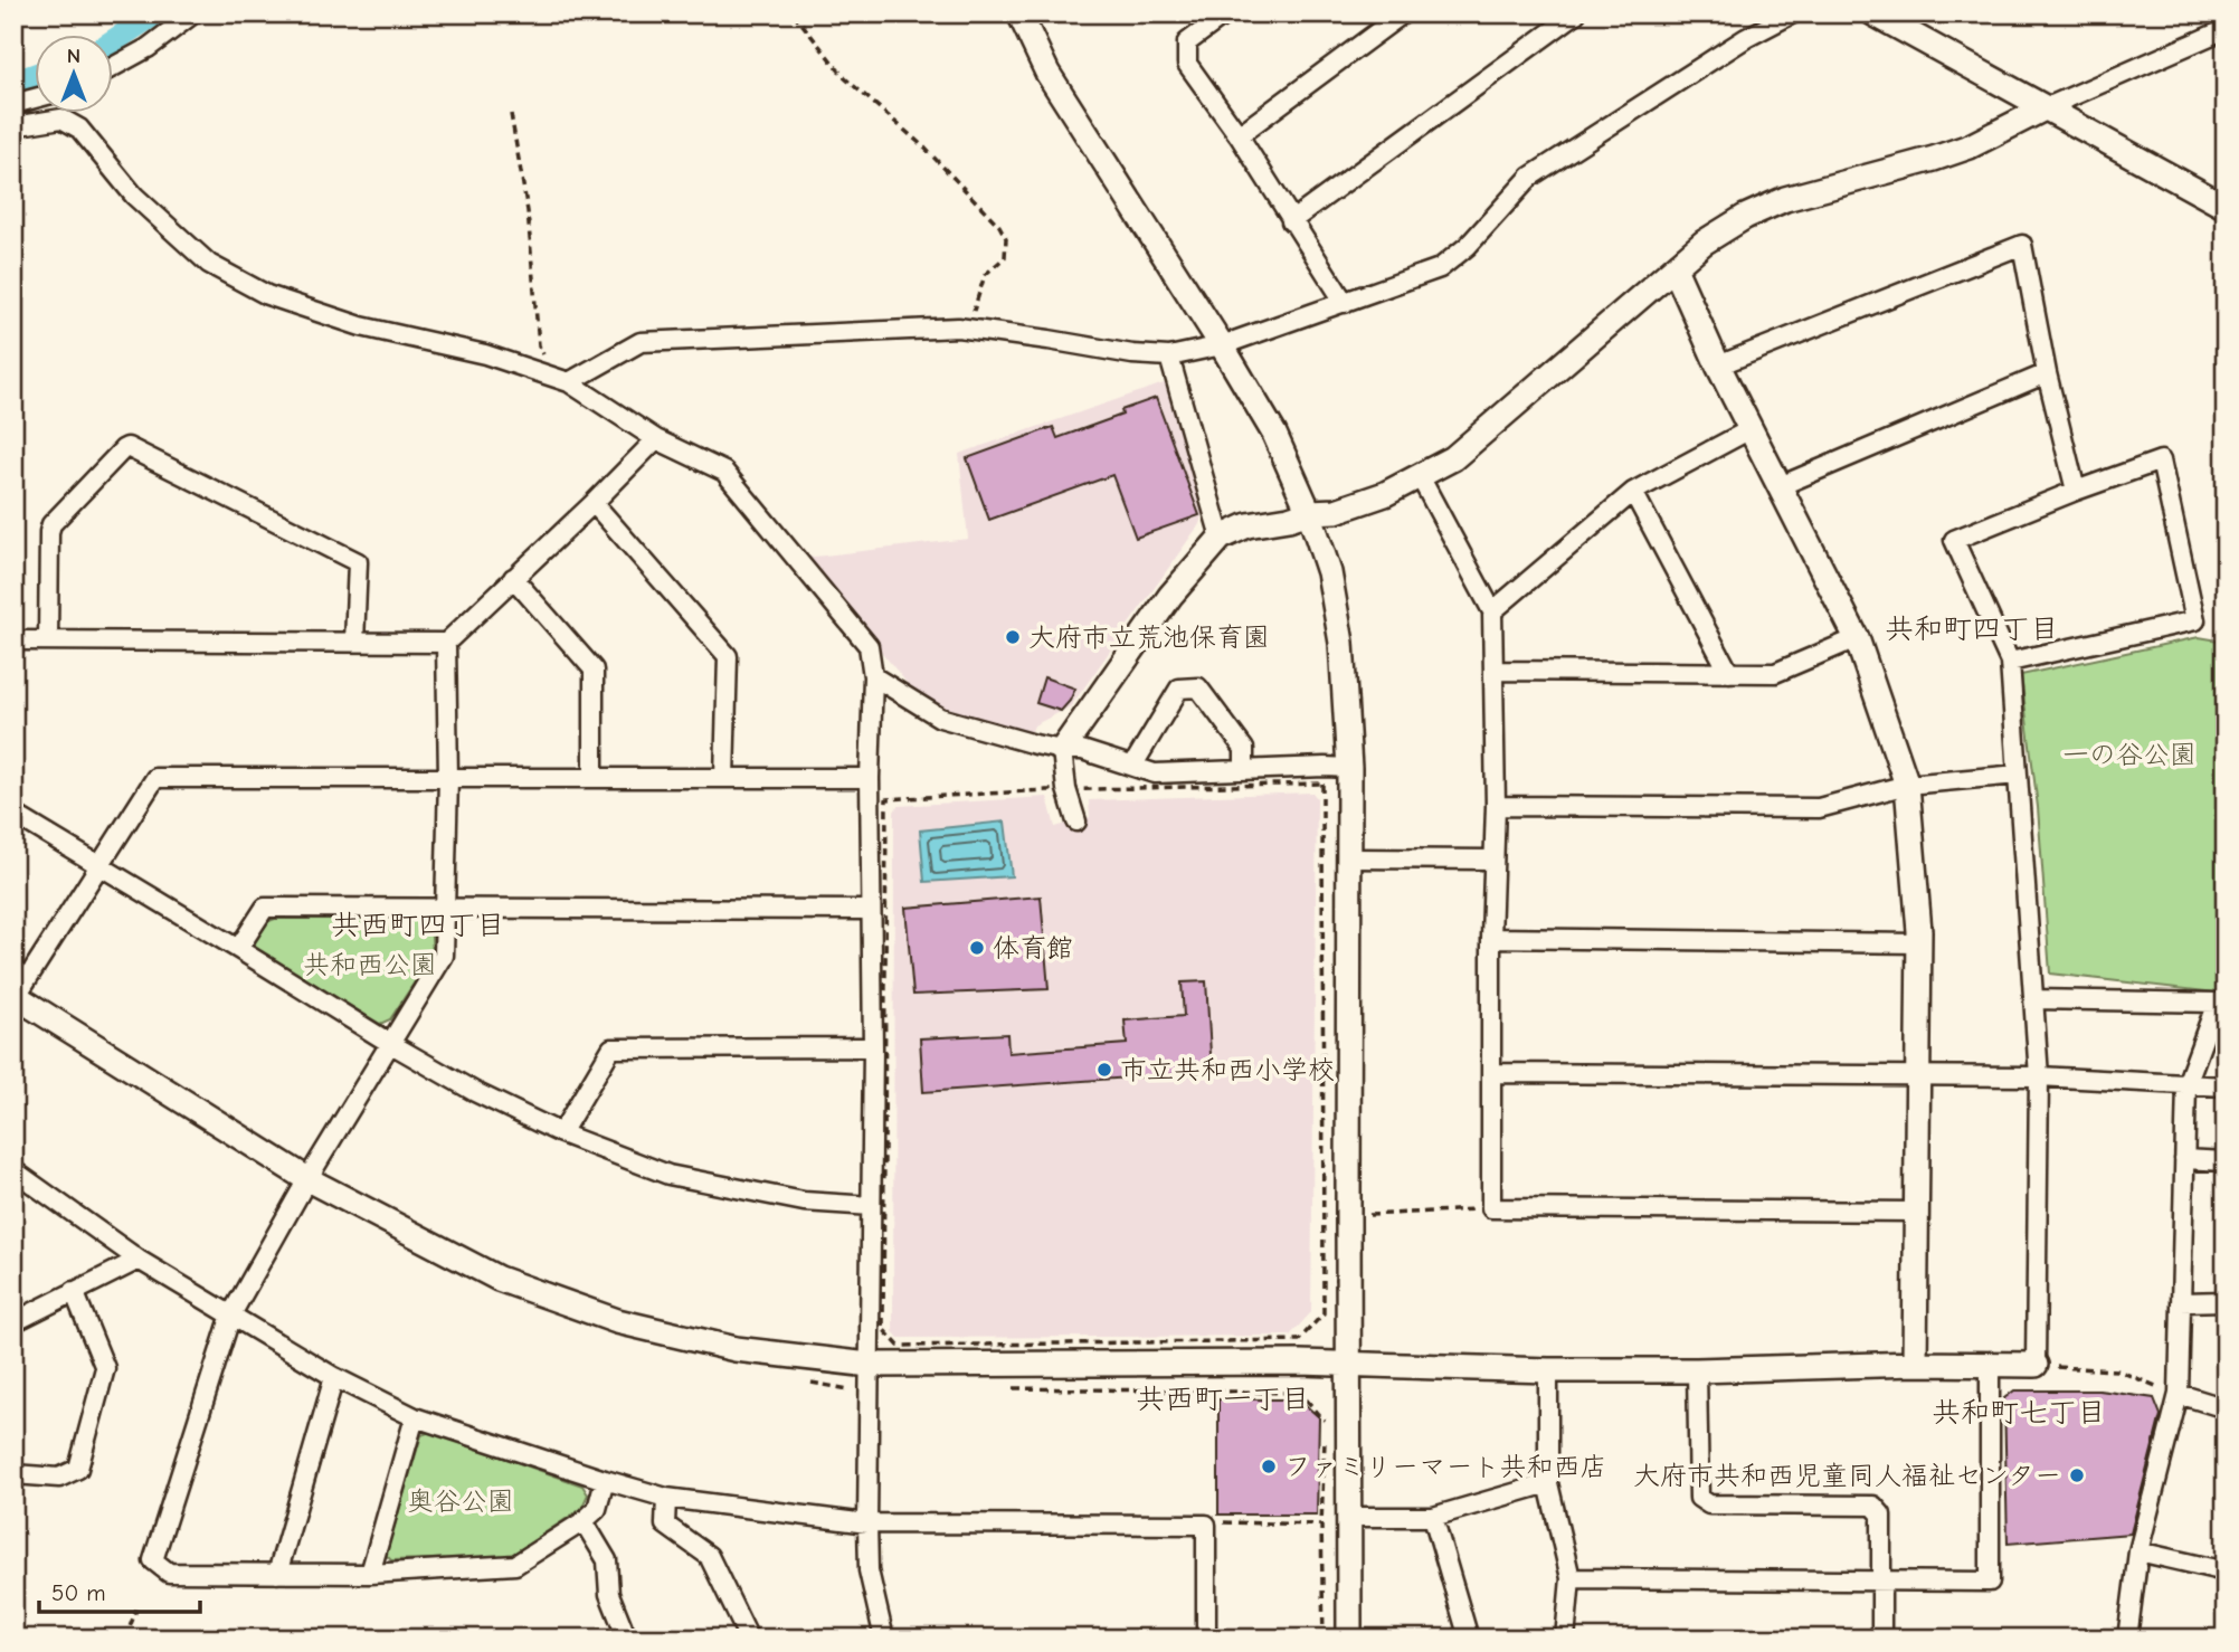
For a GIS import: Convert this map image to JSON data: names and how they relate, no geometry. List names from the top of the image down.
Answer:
{
  "districts": [
    "共和町四丁目",
    "共西町四丁目",
    "共西町一丁目",
    "共和町七丁目"
  ],
  "parks": ["一の谷公園", "共和西公園", "奥谷公園"],
  "places": [
    "大府市立荒池保育園",
    "体育館",
    "市立共和西小学校",
    "ファミリーマート共和西店",
    "大府市共和西児童同人福祉センター"
  ],
  "scale_bar": "50 m",
  "north": "top"
}
